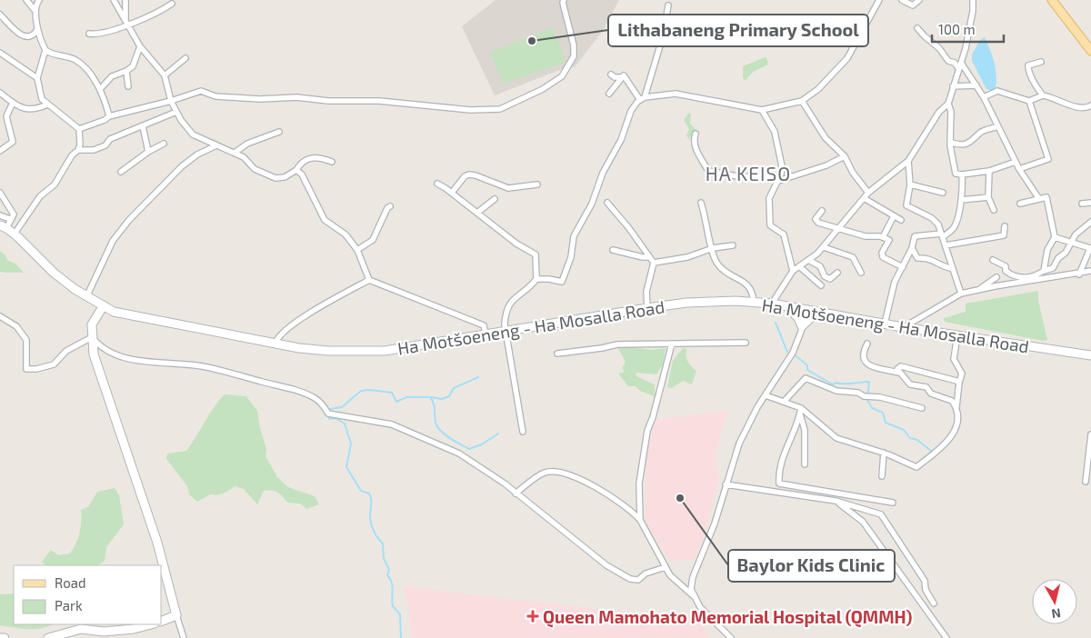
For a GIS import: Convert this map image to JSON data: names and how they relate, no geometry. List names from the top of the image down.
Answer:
{
  "streets": {
    "main road": ["Ha Motšoeneng - Ha Mosalla Road"]
  },
  "districts": ["HA KEISO"],
  "places": {
    "other": ["Lithabaneng Primary School", "Baylor Kids Clinic"],
    "health": ["Queen Mamohato Memorial Hospital (QMMH)"]
  },
  "legend": ["Road", "Park"],
  "scale_bar": "100 m",
  "north": "bottom"
}
